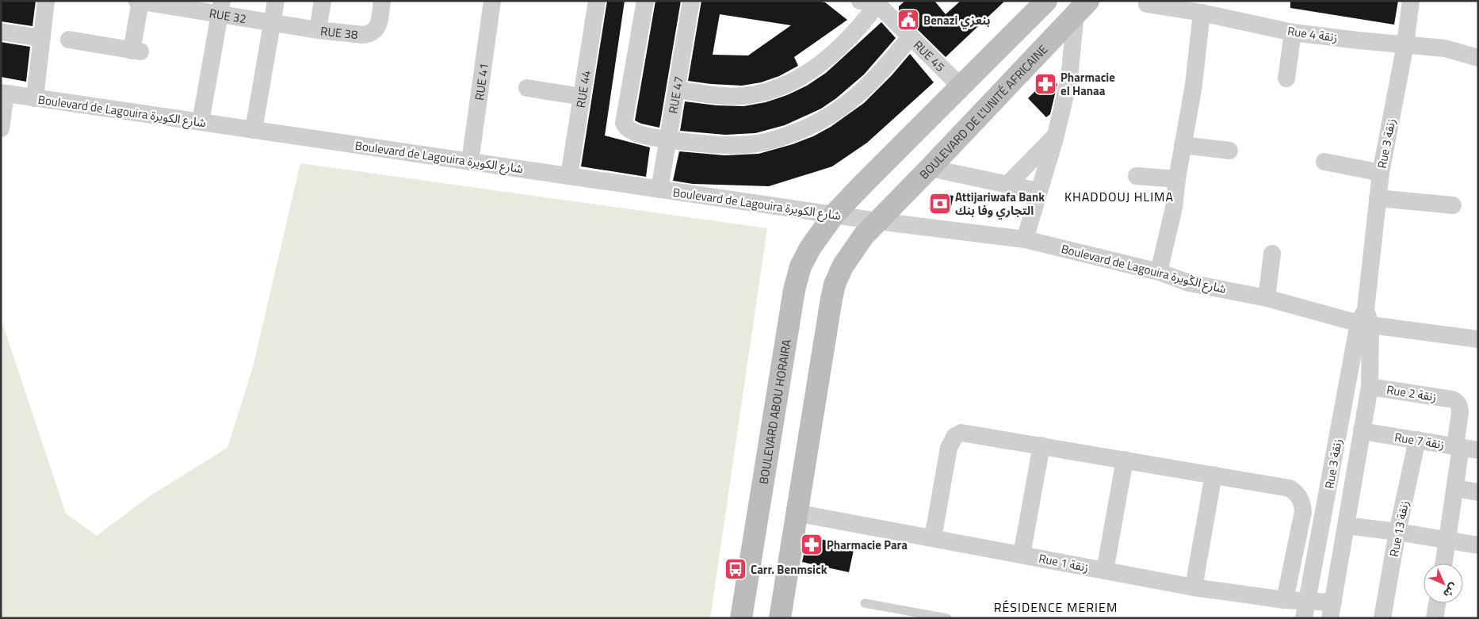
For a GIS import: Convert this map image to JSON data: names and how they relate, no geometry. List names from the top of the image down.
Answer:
{
  "streets": {
    "main road": ["BOULEVARD DE L'UNITÉ AFRICAINE", "BOULEVARD ABOU HORAIRA"],
    "street": [
      "RUE 32",
      "RUE 38",
      "Rue 4 زنقة",
      "RUE 45",
      "RUE 41",
      "RUE 44",
      "RUE 47",
      "Boulevard de Lagouira شارع الكويرة",
      "Rue 3 زنقة",
      "Boulevard de Lagouira شارع الڭويرة",
      "Rue 2 زنقة",
      "Rue 7 زنقة",
      "Rue 13 زنقة",
      "Rue 1 زنقة"
    ]
  },
  "crossings": [
    ["RUE 32", "RUE 38"],
    ["Rue 4 زنقة", "Rue 3 زنقة"],
    ["RUE 41", "Boulevard de Lagouira شارع الكويرة"],
    ["RUE 44", "Boulevard de Lagouira شارع الكويرة"],
    ["RUE 47", "Boulevard de Lagouira شارع الكويرة"],
    ["Boulevard de Lagouira شارع الكويرة", "BOULEVARD DE L'UNITÉ AFRICAINE"],
    ["Boulevard de Lagouira شارع الكويرة", "Boulevard de Lagouira شارع الڭويرة"],
    ["Boulevard de Lagouira شارع الكويرة", "BOULEVARD ABOU HORAIRA"],
    ["BOULEVARD DE L'UNITÉ AFRICAINE", "Boulevard de Lagouira شارع الڭويرة"],
    ["Rue 3 زنقة", "Boulevard de Lagouira شارع الڭويرة"],
    ["Rue 3 زنقة", "Rue 2 زنقة"],
    ["Rue 3 زنقة", "Rue 7 زنقة"],
    ["Rue 3 زنقة", "Rue 1 زنقة"],
    ["Rue 2 زنقة", "Rue 7 زنقة"],
    ["Rue 7 زنقة", "Rue 13 زنقة"]
  ],
  "districts": ["KHADDOUJ HLIMA", "RÉSIDENCE MERIEM"],
  "places": {
    "public building": ["Benazi بنعزي"],
    "pharmacy": ["Pharmacie el Hanaa", "Pharmacie Para"],
    "bank": ["Attijariwafa Bank التجاري وفا بنك"],
    "bus stop": ["Carr. Benmsick"]
  },
  "north": "bottom right"
}
